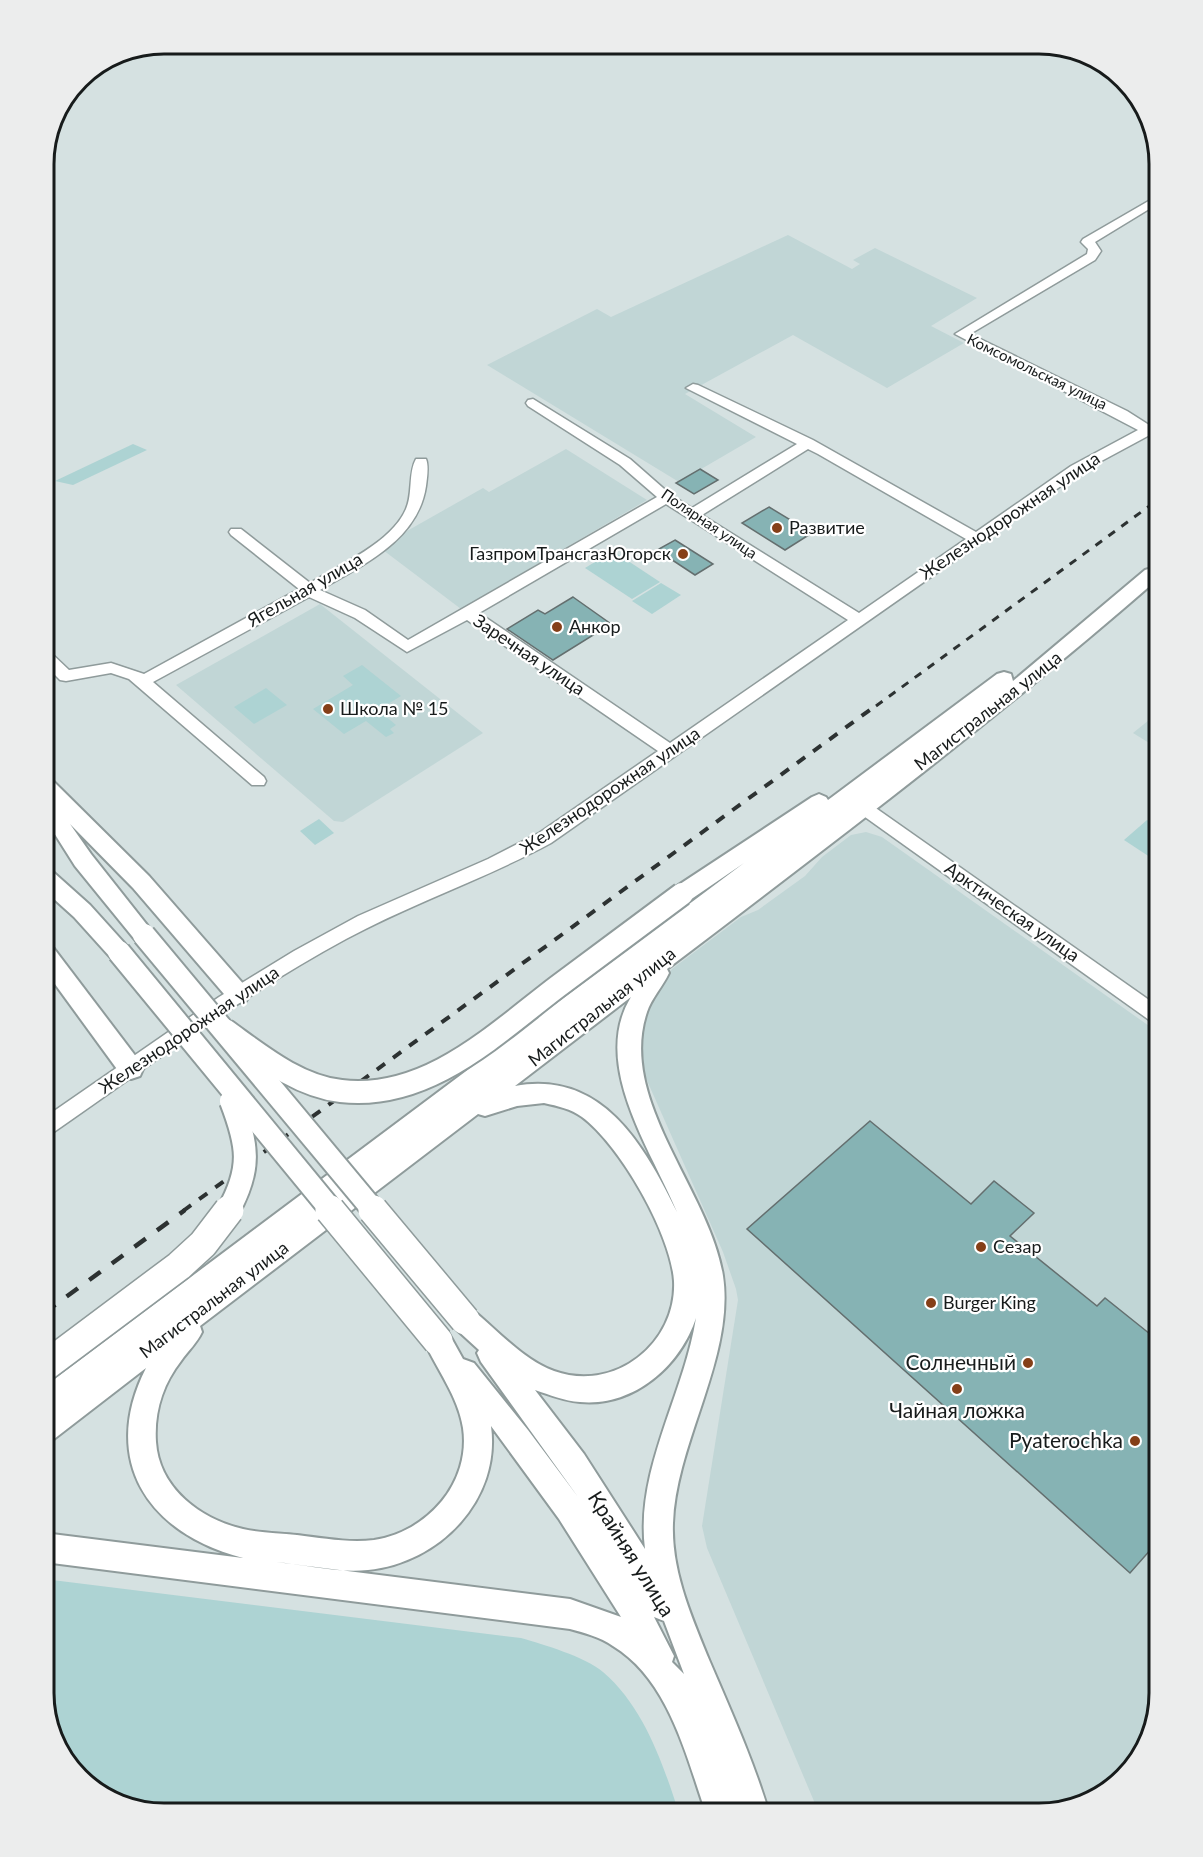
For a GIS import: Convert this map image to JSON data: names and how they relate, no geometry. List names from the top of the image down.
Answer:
{
  "streets": {
    "main road": ["Магистральная улица", "Крайняя улица"],
    "street": [
      "Комсомольская улица",
      "Железнодорожная улица",
      "Полярная улица",
      "Ягельная улица",
      "Заречная улица",
      "Арктическая улица"
    ]
  },
  "crossings": [
    ["Железнодорожная улица", "Полярная улица"],
    ["Железнодорожная улица", "Заречная улица"],
    ["Ягельная улица", "Заречная улица"],
    ["Магистральная улица", "Арктическая улица"]
  ],
  "places": [
    "Развитие",
    "ГазпромТрансгазЮгорск",
    "Анкор",
    "Школа № 15",
    "Сезар",
    "Burger King",
    "Солнечный",
    "Чайная ложка",
    "Pyaterochka"
  ]
}
